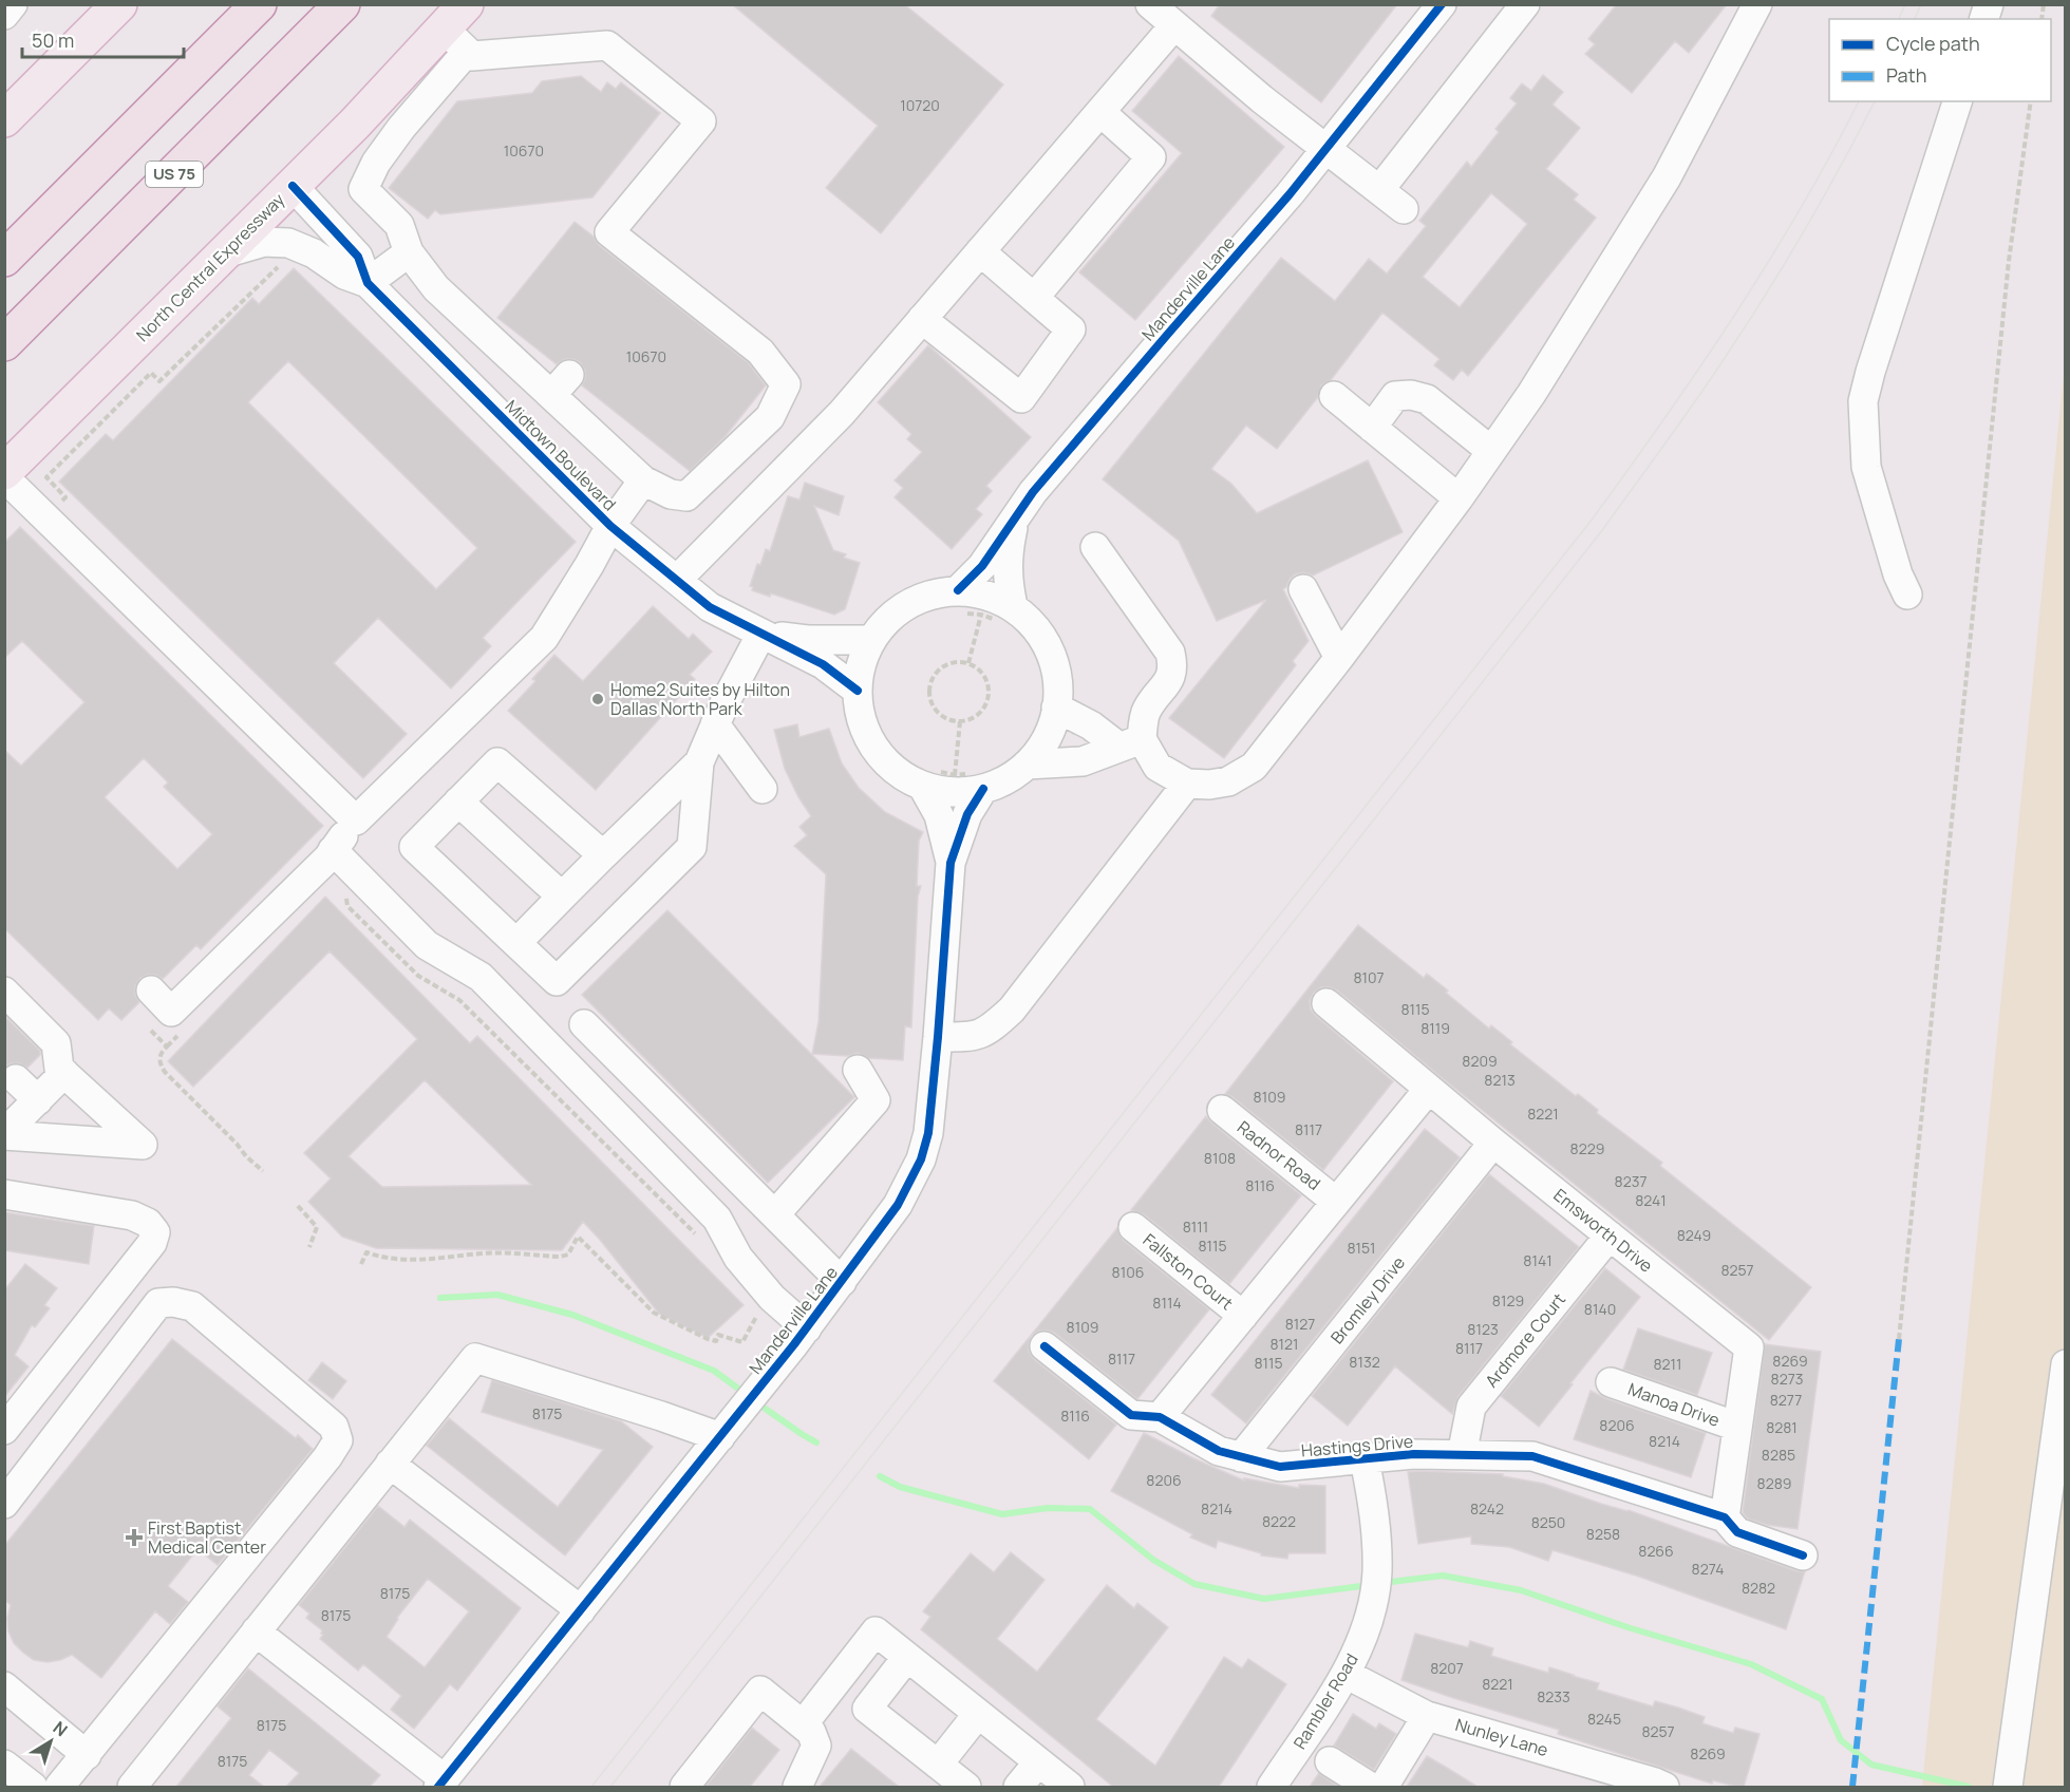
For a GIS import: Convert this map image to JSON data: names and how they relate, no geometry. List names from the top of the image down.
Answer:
{
  "streets": {
    "highway": ["US 75"],
    "main road": ["North Central Expressway"],
    "street": [
      "Manderville Lane",
      "Midtown Boulevard",
      "Radnor Road",
      "Emsworth Drive",
      "Fallston Court",
      "Bromley Drive",
      "Ardmore Court",
      "Manoa Drive",
      "Hastings Drive",
      "Rambler Road",
      "Nunley Lane"
    ]
  },
  "crossings": [
    ["North Central Expressway", "Midtown Boulevard"],
    ["Emsworth Drive", "Bromley Drive"],
    ["Emsworth Drive", "Ardmore Court"],
    ["Emsworth Drive", "Manoa Drive"],
    ["Emsworth Drive", "Hastings Drive"],
    ["Bromley Drive", "Hastings Drive"],
    ["Ardmore Court", "Hastings Drive"],
    ["Hastings Drive", "Rambler Road"],
    ["Rambler Road", "Nunley Lane"]
  ],
  "places": {
    "other": ["Home2 Suites by Hilton Dallas North Park"],
    "health": ["First Baptist Medical Center"]
  },
  "house_numbers": [
    "10720",
    "10670",
    "10670",
    "8107",
    "8115",
    "8119",
    "8209",
    "8213",
    "8109",
    "8221",
    "8117",
    "8229",
    "8108",
    "8237",
    "8116",
    "8241",
    "8111",
    "8249",
    "8115",
    "8151",
    "8141",
    "8257",
    "8106",
    "8129",
    "8114",
    "8140",
    "8127",
    "8109",
    "8123",
    "8121",
    "8117",
    "8117",
    "8269",
    "8132",
    "8115",
    "8211",
    "8273",
    "8277",
    "8175",
    "8116",
    "8206",
    "8281",
    "8214",
    "8285",
    "8206",
    "8289",
    "8214",
    "8242",
    "8222",
    "8250",
    "8258",
    "8266",
    "8274",
    "8282",
    "8175",
    "8175",
    "8207",
    "8221",
    "8233",
    "8245",
    "8175",
    "8257",
    "8269",
    "8175"
  ],
  "legend": ["Cycle path", "Path"],
  "scale_bar": "50 m",
  "north": "top right"
}
